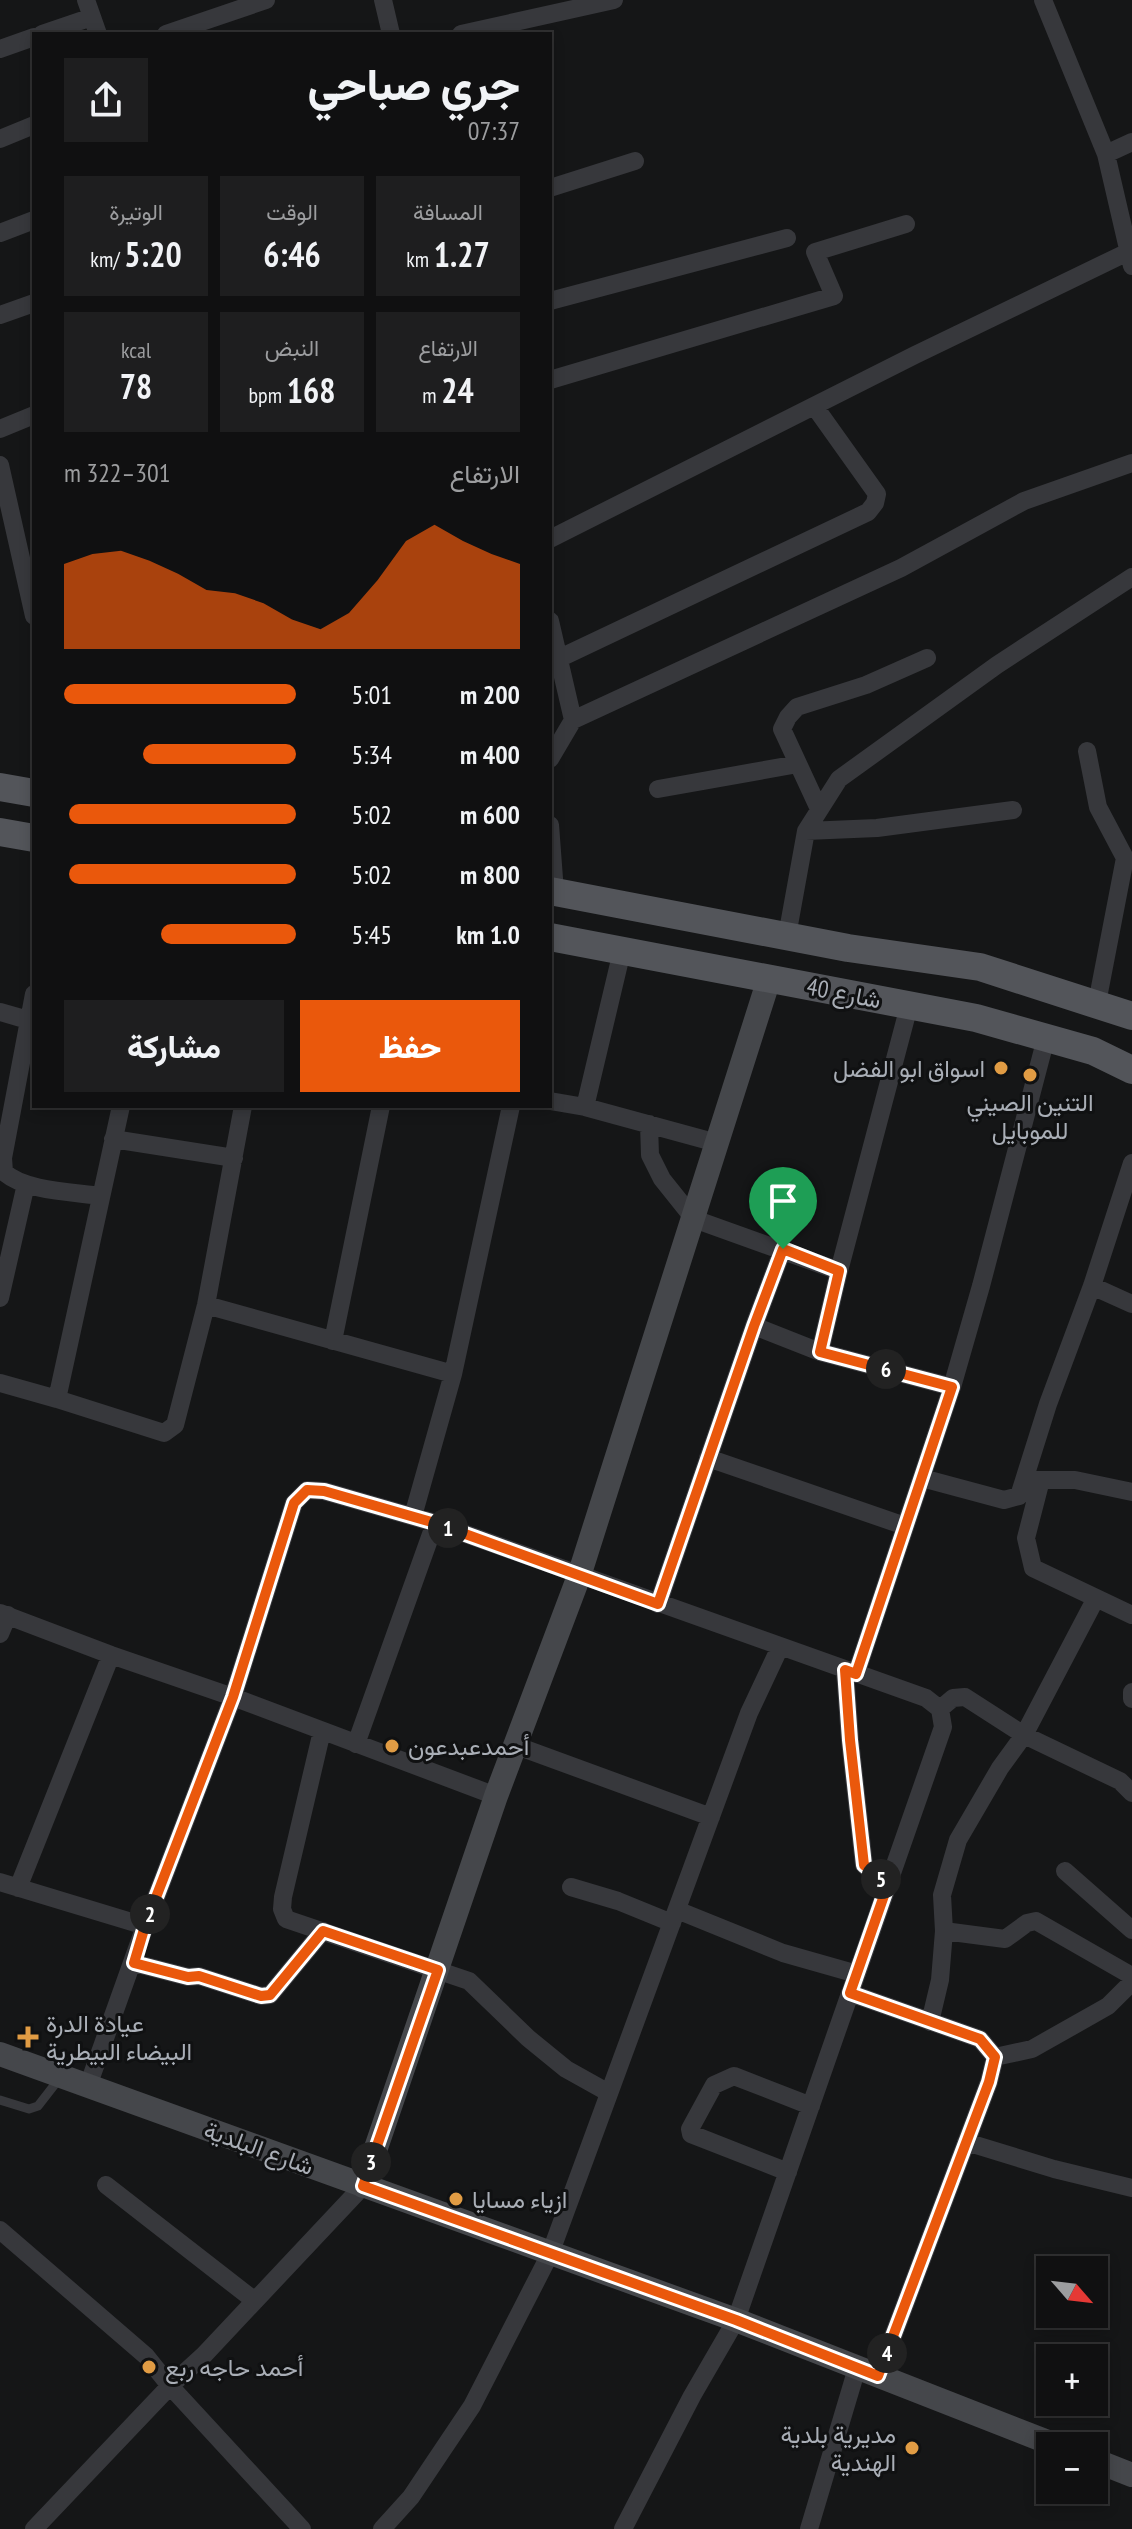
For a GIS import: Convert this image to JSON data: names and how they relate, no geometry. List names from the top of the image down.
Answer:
{
  "streets": {
    "main road": ["شارع 40"],
    "street": ["شارع البلدية"]
  },
  "places": {
    "other": [
      "اسواق ابو الفضل",
      "التنين الصيني للموبايل",
      "أحمدعبدعون",
      "ازياء مسايا",
      "أحمد حاجه ربع",
      "مديرية بلدية الهندية"
    ],
    "health": ["عيادة الدرة البيضاء البيطرية"]
  },
  "north": "bottom right",
  "page": {
    "heading": ["جري صباحي", "07:37"],
    "stats": [
      ["المسافة", "1.27 km"],
      ["الوقت", "6:46"],
      ["الوتيرة", "5:20 /km"],
      ["الارتفاع", "24 m"],
      ["النبض", "168 bpm"],
      ["kcal", "78"]
    ],
    "chart": ["الارتفاع", "301–322 m"],
    "list": [
      {
        "name": "200 m",
        "note": "5:01"
      },
      {
        "name": "400 m",
        "note": "5:34"
      },
      {
        "name": "600 m",
        "note": "5:02"
      },
      {
        "name": "800 m",
        "note": "5:02"
      },
      {
        "name": "1.0 km",
        "note": "5:45"
      }
    ],
    "buttons": ["حفظ", "مشاركة"],
    "pins": [
      "6",
      "1",
      "5",
      "2",
      "3",
      "4"
    ],
    "map_buttons": ["+", "−"]
  }
}
